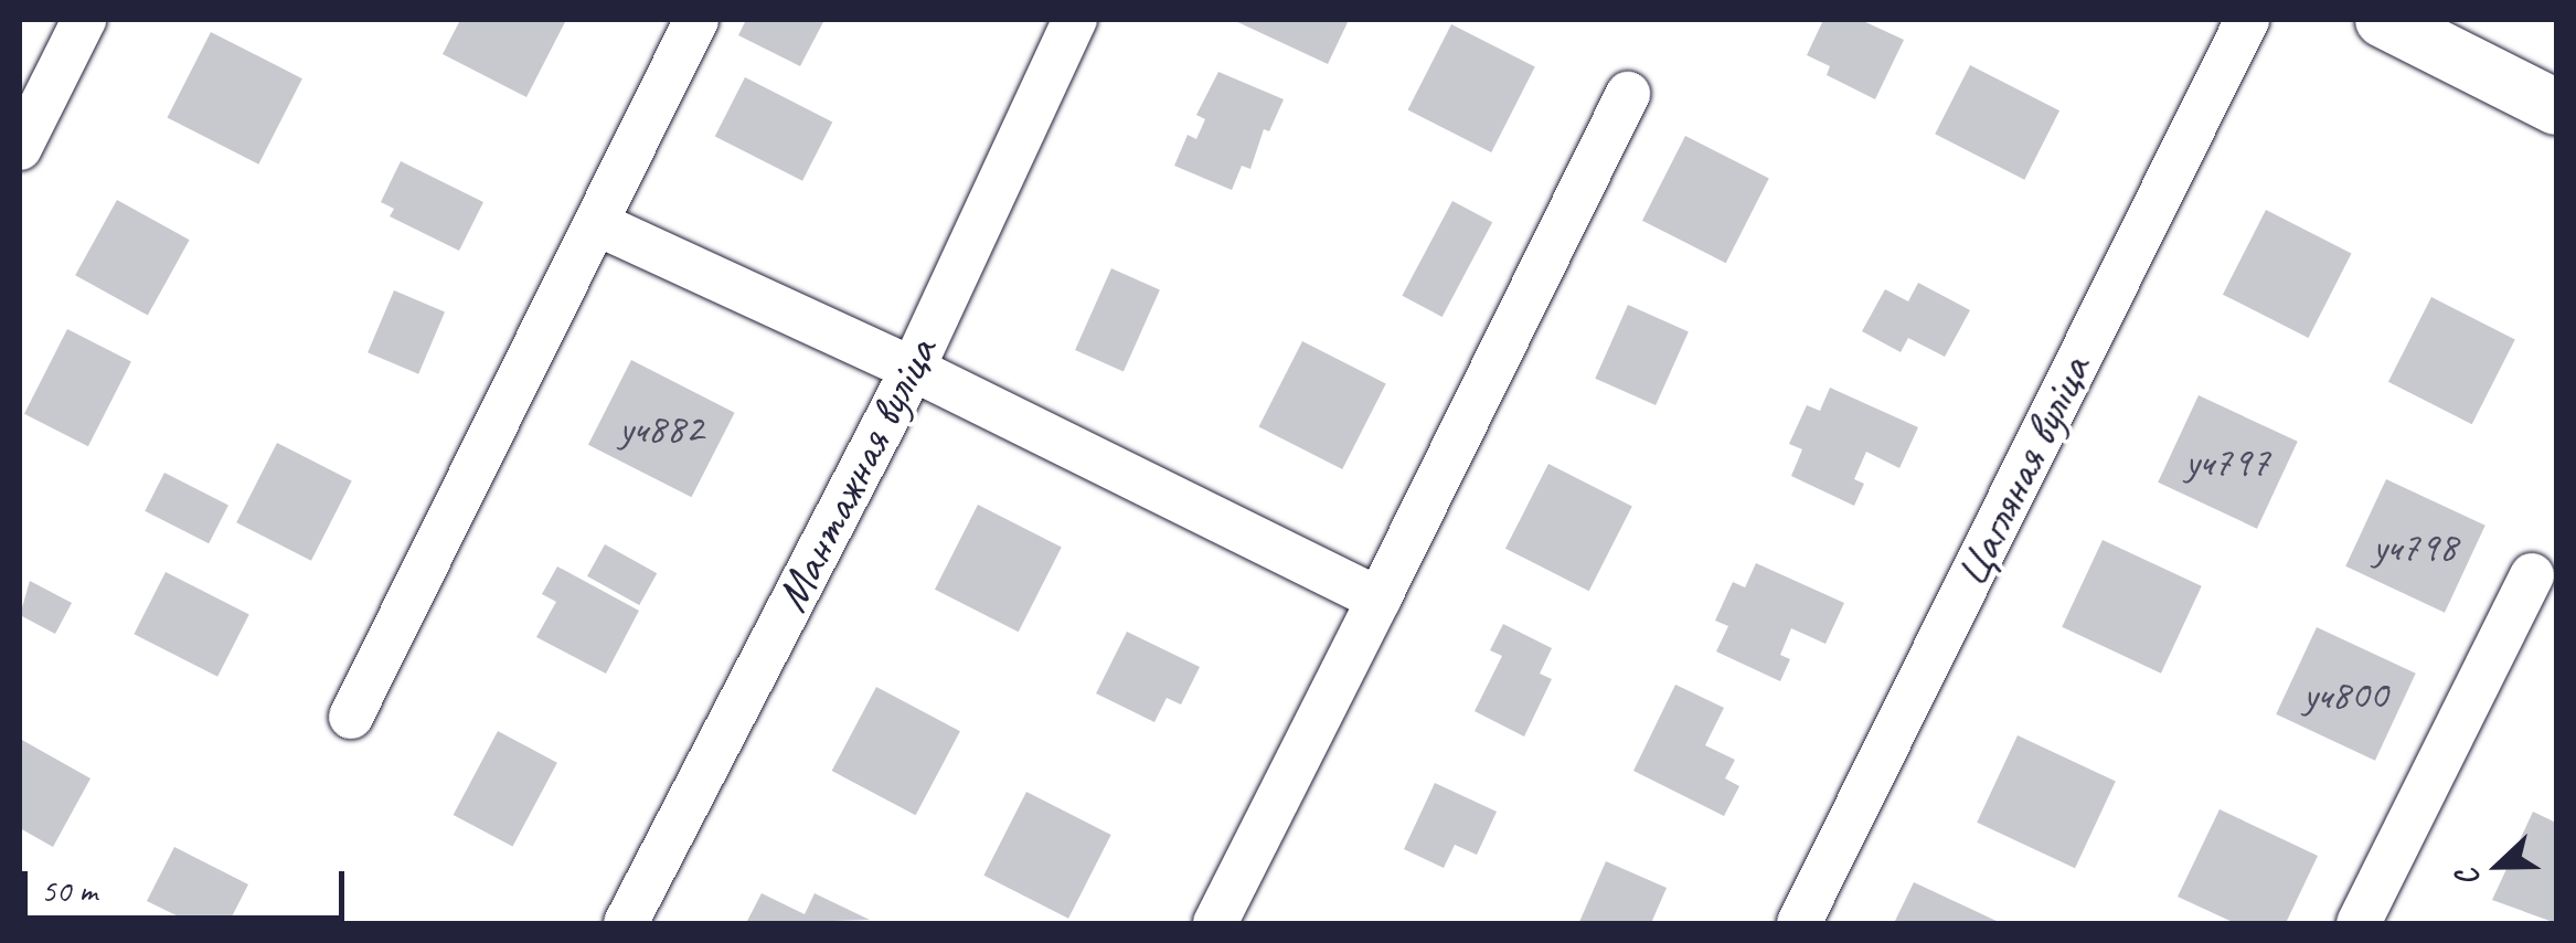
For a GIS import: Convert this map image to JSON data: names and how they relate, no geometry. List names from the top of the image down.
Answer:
{
  "streets": {
    "street": ["Цагляная вуліца", "Мантажная вуліца"]
  },
  "house_numbers": [
    "уч882",
    "уч797",
    "уч798",
    "уч800"
  ],
  "scale_bar": "50 m",
  "north": "left"
}
